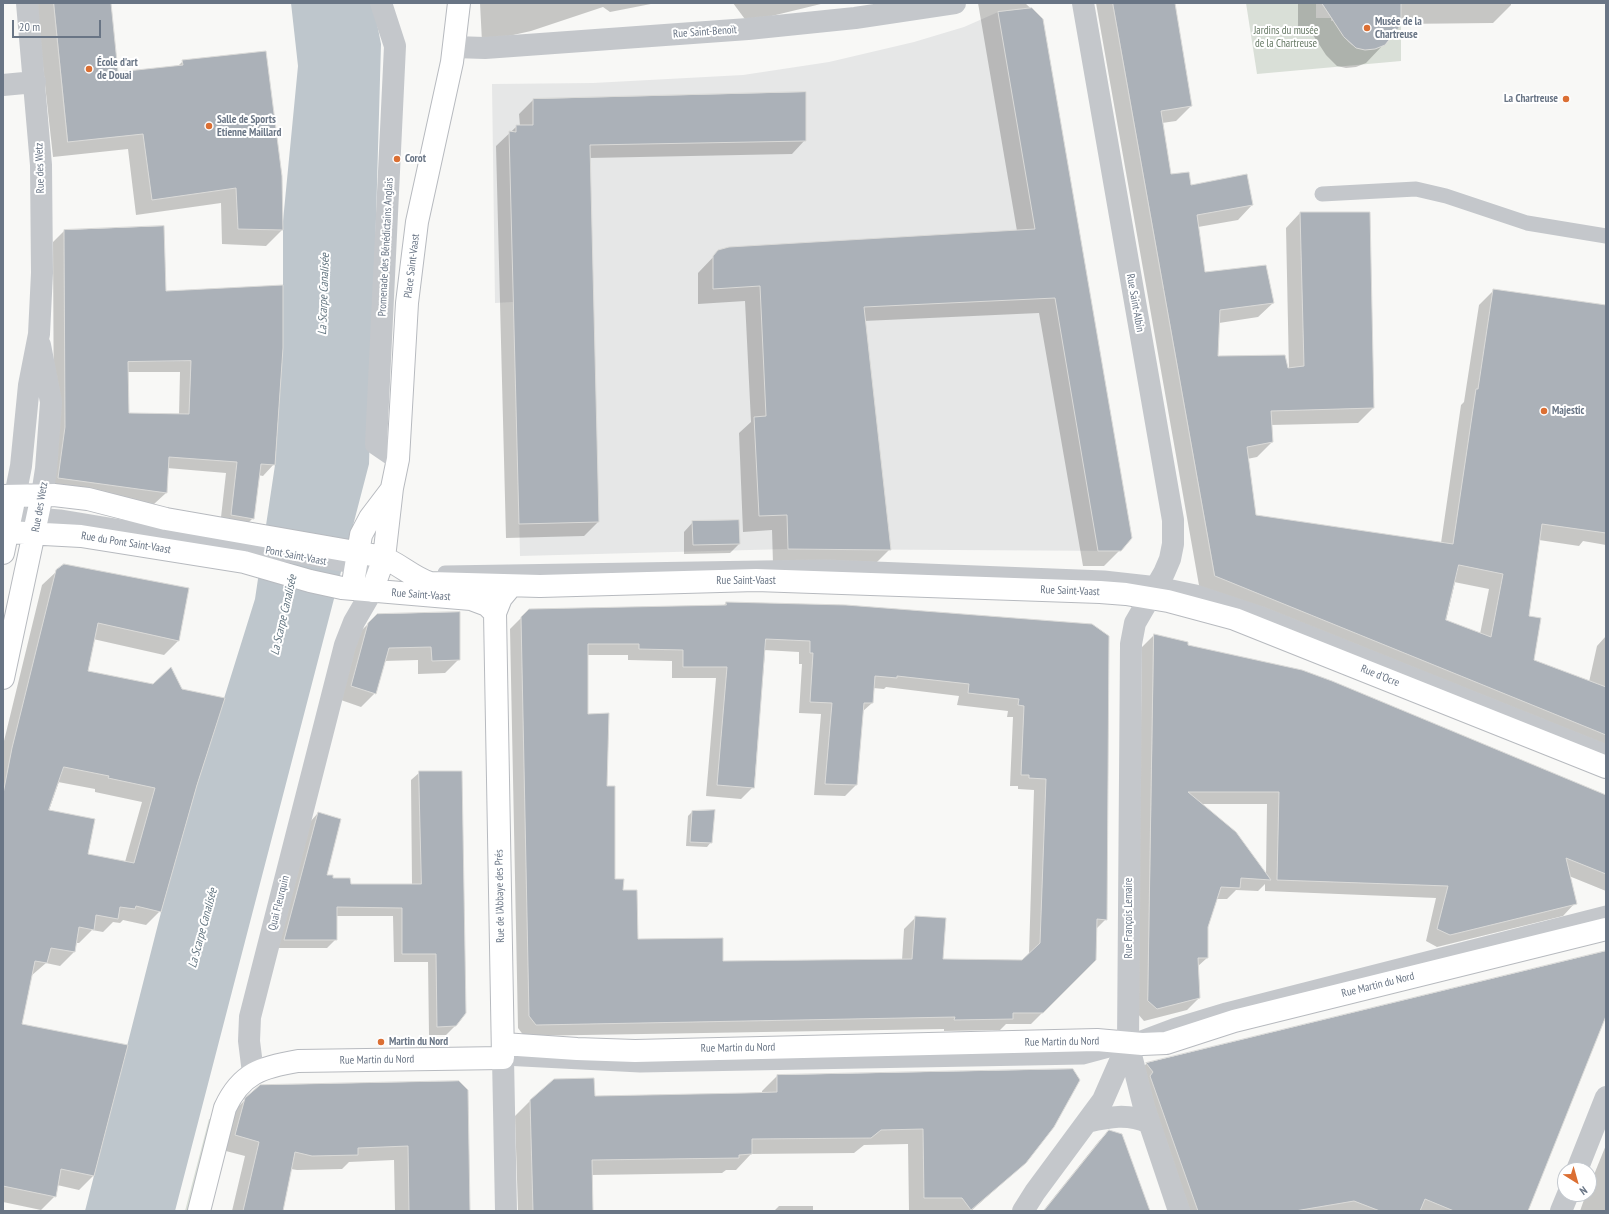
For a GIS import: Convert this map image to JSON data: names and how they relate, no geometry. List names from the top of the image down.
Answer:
{
  "streets": {
    "street": [
      "Rue Saint-Benoït",
      "Rue des Wetz",
      "Promenade des Bénédictains Anglais",
      "Place Saint-Vaast",
      "Rue Saint-Albin",
      "Rue du Pont Saint-Vaast",
      "Pont Saint-Vaast",
      "Rue Saint-Vaast",
      "Rue d'Ocre",
      "Rue de l'Abbaye des Prés",
      "Quai Fleurquin",
      "Rue François Lemaire",
      "Rue Martin du Nord"
    ]
  },
  "crossings": [
    ["Rue Saint-Benoït", "Place Saint-Vaast"],
    ["Rue des Wetz", "Rue du Pont Saint-Vaast"],
    ["Promenade des Bénédictains Anglais", "Place Saint-Vaast"],
    ["Place Saint-Vaast", "Pont Saint-Vaast"],
    ["Place Saint-Vaast", "Rue Saint-Vaast"],
    ["Place Saint-Vaast", "Quai Fleurquin"],
    ["Rue Saint-Albin", "Rue Saint-Vaast"],
    ["Rue Saint-Albin", "Rue d'Ocre"],
    ["Rue Saint-Albin", "Rue François Lemaire"],
    ["Rue du Pont Saint-Vaast", "Pont Saint-Vaast"],
    ["Pont Saint-Vaast", "Rue Saint-Vaast"],
    ["Pont Saint-Vaast", "Quai Fleurquin"],
    ["Rue Saint-Vaast", "Rue d'Ocre"],
    ["Rue Saint-Vaast", "Rue de l'Abbaye des Prés"],
    ["Rue Saint-Vaast", "Quai Fleurquin"],
    ["Rue Saint-Vaast", "Rue François Lemaire"],
    ["Rue d'Ocre", "Rue François Lemaire"],
    ["Rue de l'Abbaye des Prés", "Rue Martin du Nord"],
    ["Quai Fleurquin", "Rue Martin du Nord"],
    ["Rue François Lemaire", "Rue Martin du Nord"]
  ],
  "water": ["La Scarpe Canalisée"],
  "parks": ["Jardins du musée de la Chartreuse"],
  "places": [
    "Musée de la Chartreuse",
    "École d'art de Douai",
    "La Chartreuse",
    "Salle de Sports Etienne Maillard",
    "Corot",
    "Majestic",
    "Martin du Nord"
  ],
  "scale_bar": "20 m",
  "north": "bottom right"
}
